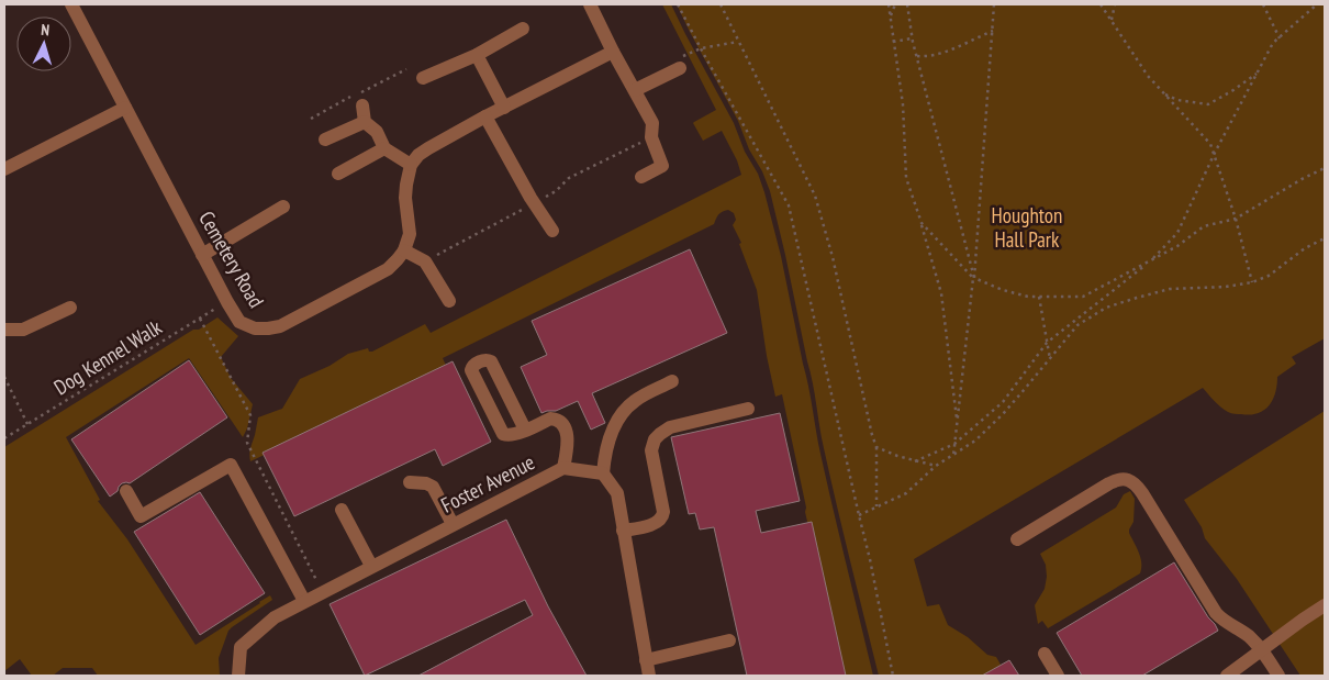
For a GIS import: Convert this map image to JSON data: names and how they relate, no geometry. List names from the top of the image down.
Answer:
{
  "streets": {
    "street": ["Cemetery Road", "Foster Avenue"],
    "path": ["Dog Kennel Walk"]
  },
  "crossings": [
    ["Cemetery Road", "Dog Kennel Walk"]
  ],
  "parks": ["Houghton Hall Park"],
  "north": "top"
}
